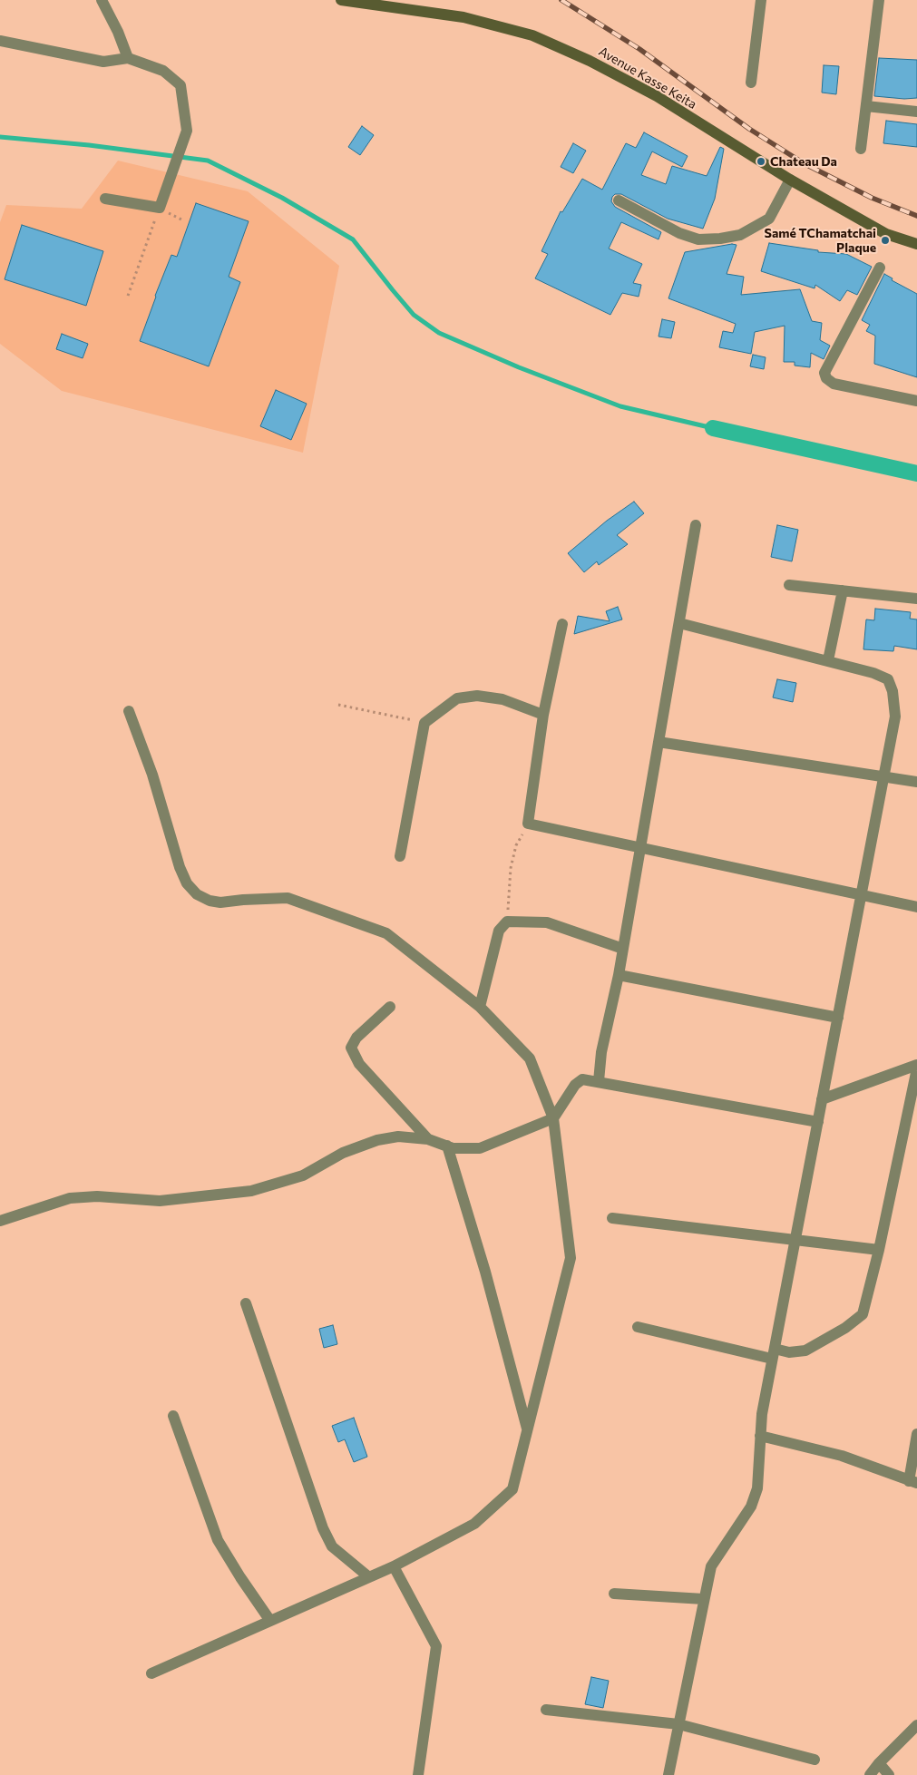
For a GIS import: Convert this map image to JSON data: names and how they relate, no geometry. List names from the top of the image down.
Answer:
{
  "streets": {
    "main road": ["Avenue Kasse Keita"]
  },
  "places": ["Chateau Da", "Samé TChamatchai Plaque"]
}
